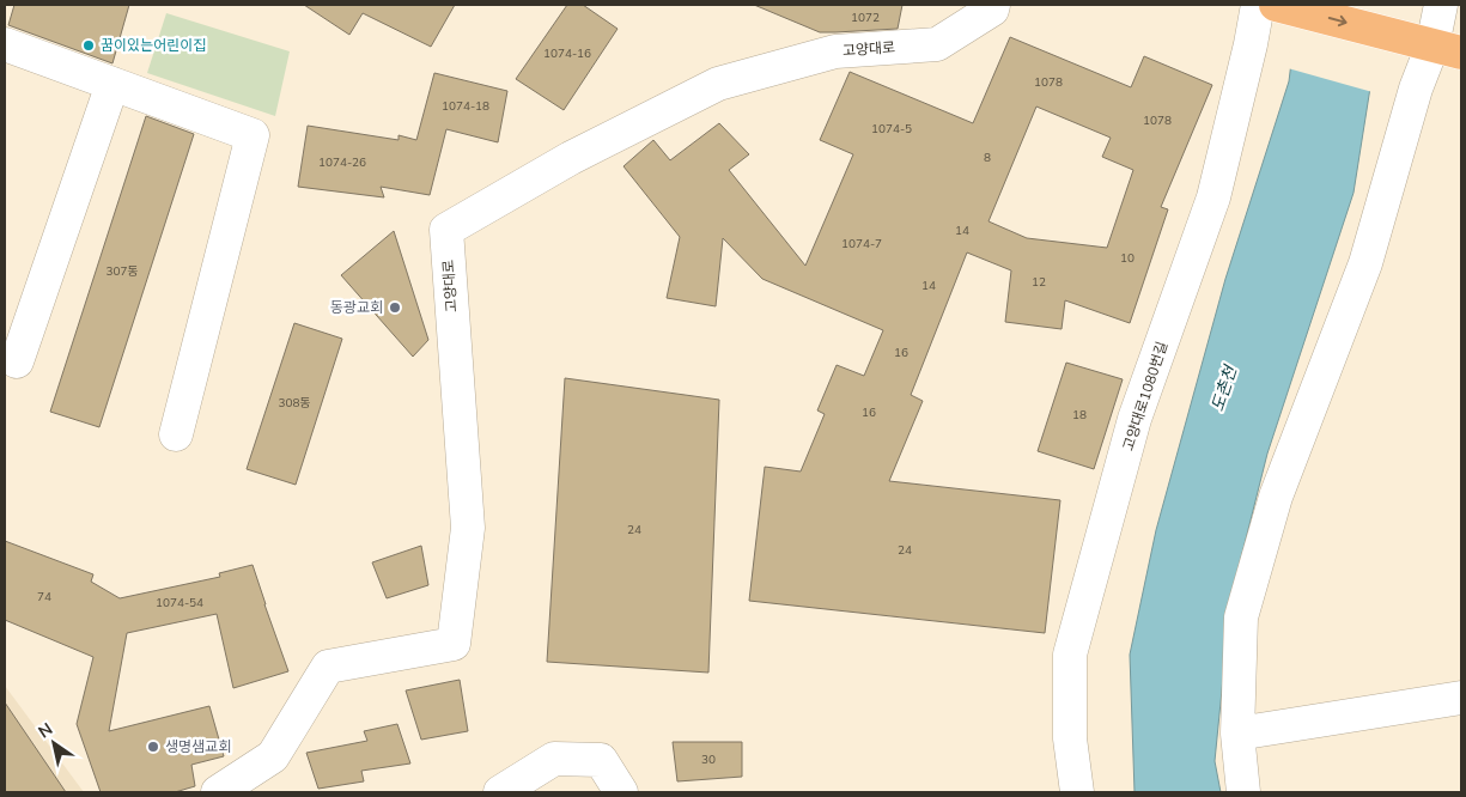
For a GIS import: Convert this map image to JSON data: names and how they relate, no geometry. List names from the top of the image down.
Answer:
{
  "streets": {
    "street": ["고양대로", "고양대로1080번길"]
  },
  "water": ["도촌천"],
  "places": ["꿈이있는어린이집", "동광교회", "생명샘교회"],
  "house_numbers": [
    "1072",
    "1074-16",
    "1078",
    "1074-18",
    "1078",
    "1074-5",
    "8",
    "1074-26",
    "14",
    "1074-7",
    "10",
    "307동",
    "12",
    "14",
    "16",
    "308동",
    "16",
    "18",
    "24",
    "24",
    "74",
    "1074-54",
    "30"
  ],
  "north": "top left"
}
